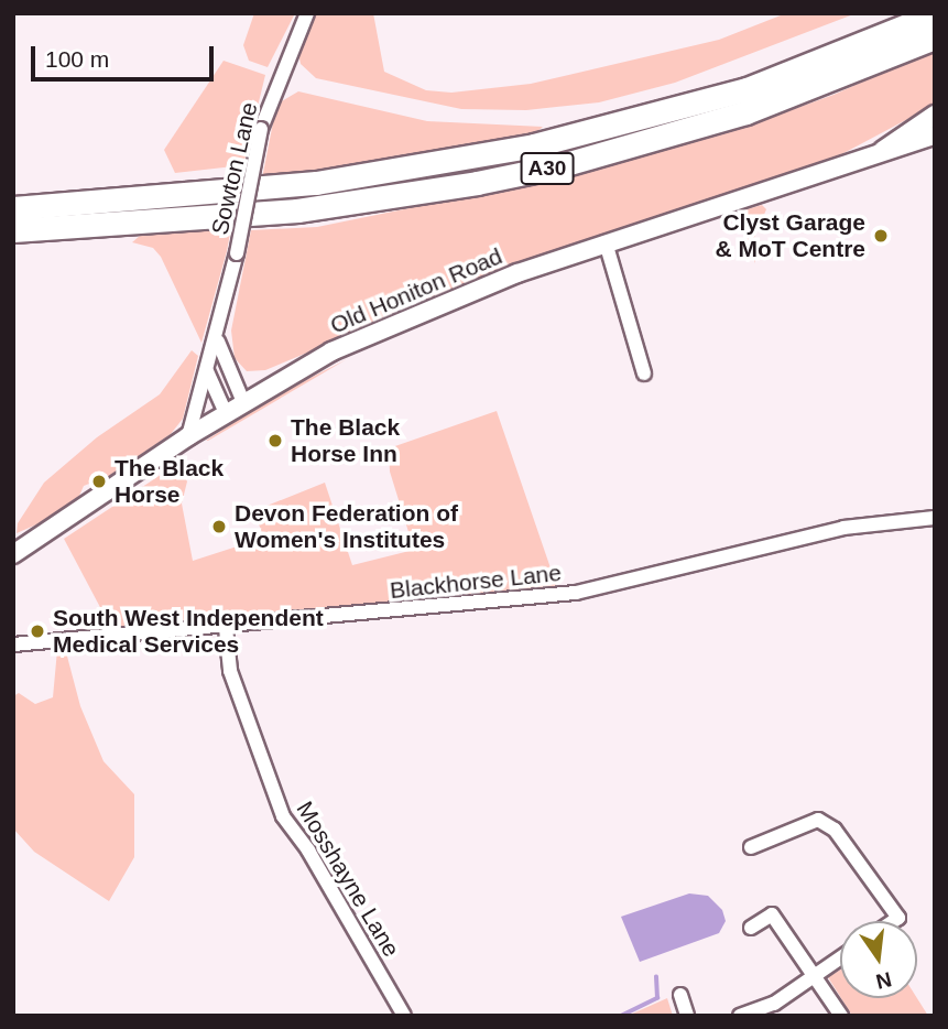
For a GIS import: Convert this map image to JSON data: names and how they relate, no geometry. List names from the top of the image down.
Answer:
{
  "streets": {
    "highway": ["A30"],
    "street": [
      "Sowton Lane",
      "Old Honiton Road",
      "Blackhorse Lane",
      "Mosshayne Lane"
    ]
  },
  "crossings": [
    ["Sowton Lane", "Old Honiton Road"],
    ["Blackhorse Lane", "Mosshayne Lane"]
  ],
  "places": [
    "Clyst Garage & MoT Centre",
    "The Black Horse Inn",
    "The Black Horse",
    "Devon Federation of Women's Institutes",
    "South West Independent Medical Services"
  ],
  "scale_bar": "100 m",
  "north": "bottom"
}
